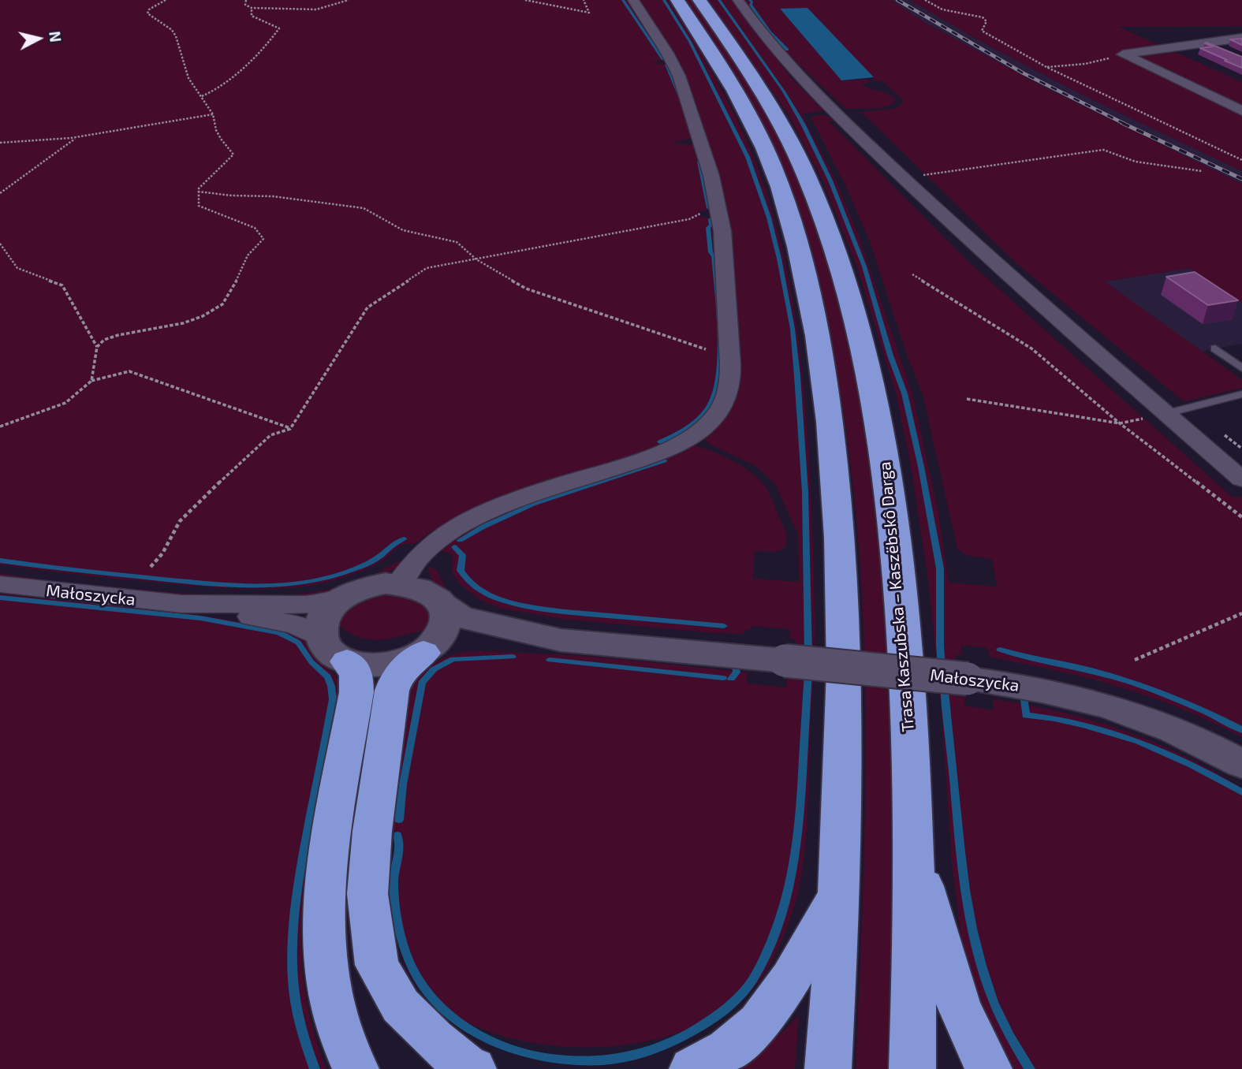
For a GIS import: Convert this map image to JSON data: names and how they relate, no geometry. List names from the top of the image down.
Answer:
{
  "streets": {
    "highway": ["Trasa Kaszubska – Kaszëbskô Darga"],
    "main road": ["Małoszycka"]
  },
  "north": "right"
}
